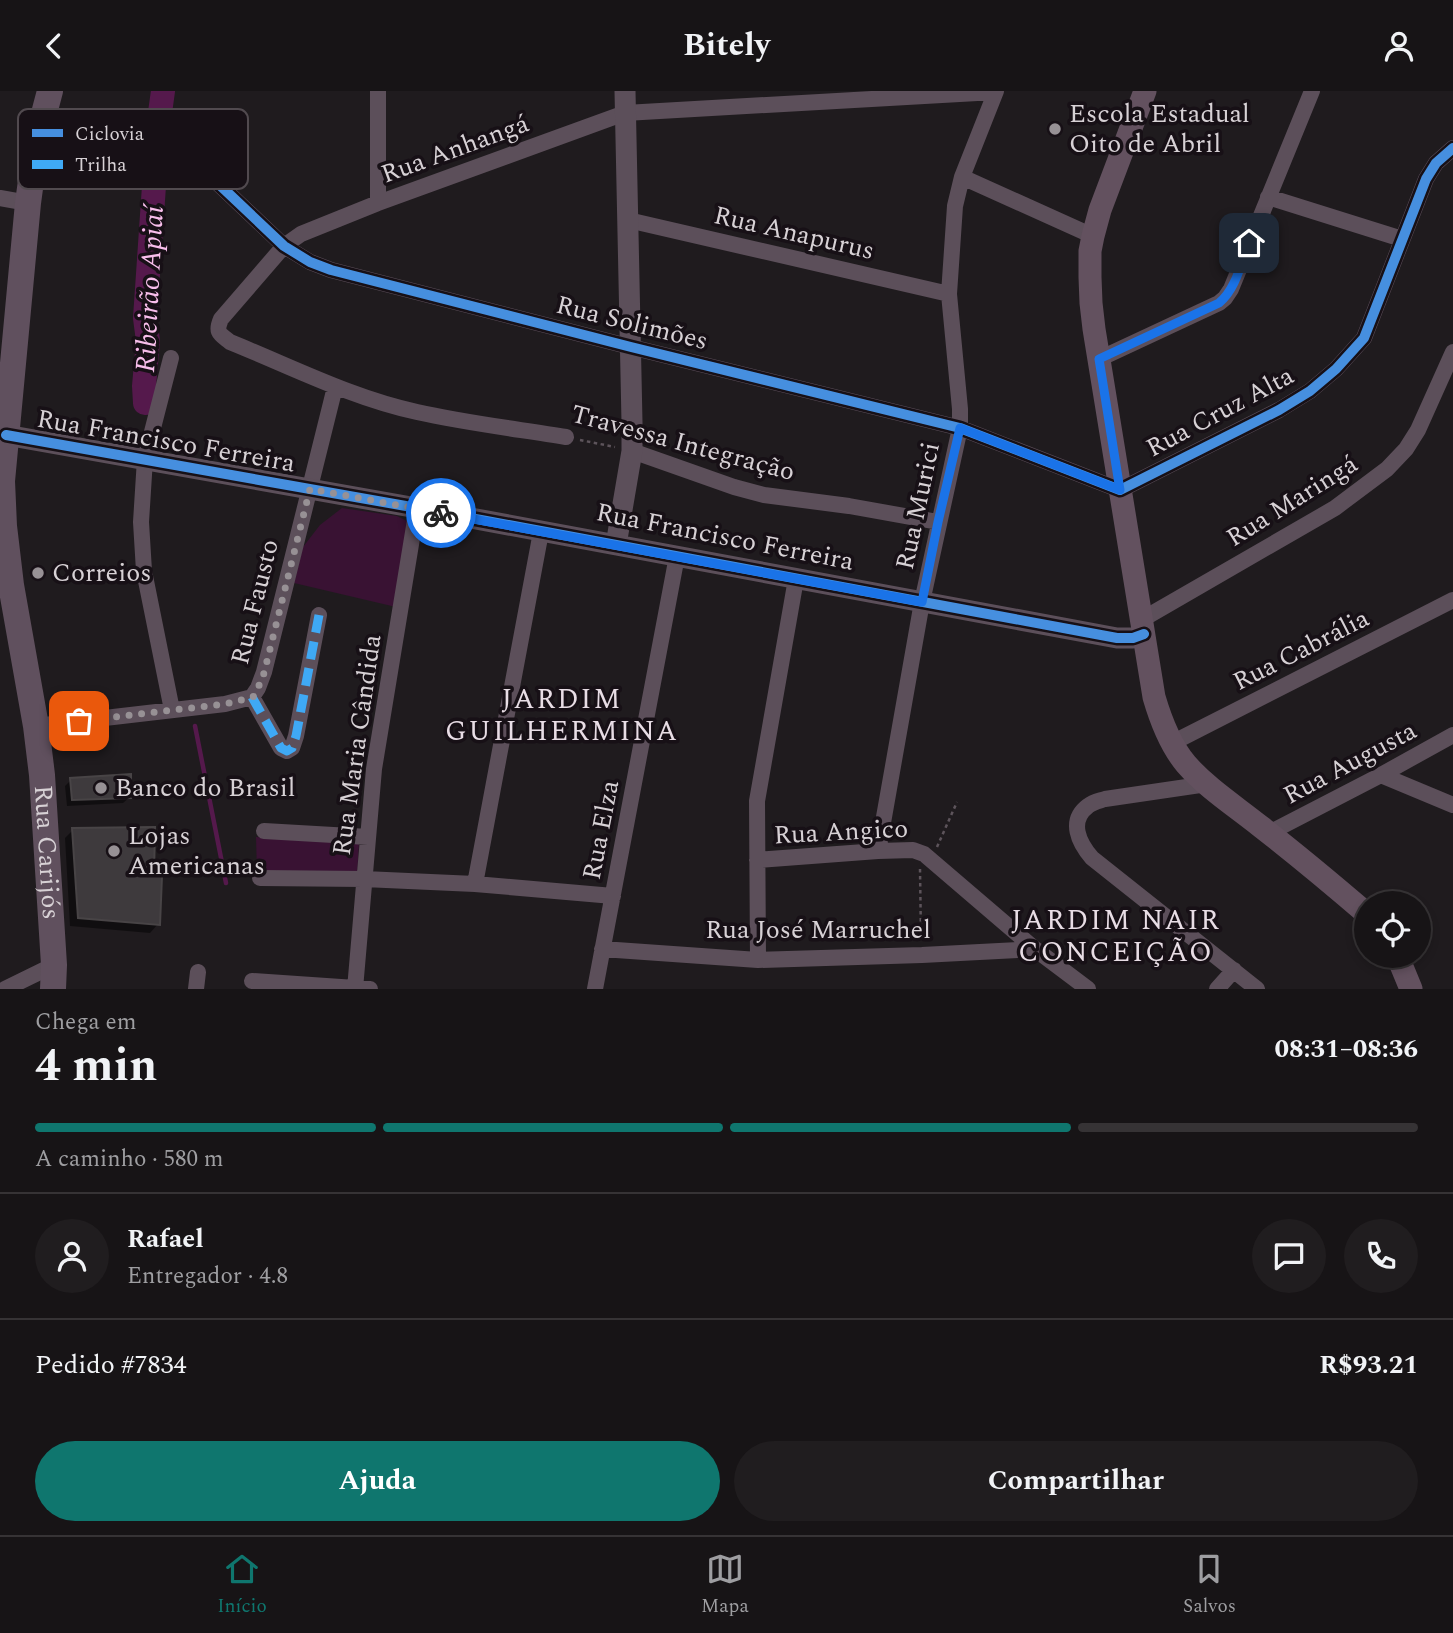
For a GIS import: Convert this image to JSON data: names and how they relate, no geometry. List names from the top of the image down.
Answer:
{
  "streets": {
    "main road": ["Rua Carijós"],
    "street": [
      "Rua Anhangá",
      "Rua Anapurus",
      "Rua Solimões",
      "Rua Cruz Alta",
      "Rua Francisco Ferreira",
      "Travessa Integração",
      "Rua Maringá",
      "Rua Murici",
      "Rua Fausto",
      "Rua Cabrália",
      "Rua Maria Cândida",
      "Rua Augusta",
      "Rua Elza",
      "Rua Angico",
      "Rua José Marruchel"
    ]
  },
  "crossings": [
    ["Rua Anhangá", "Rua Solimões"],
    ["Rua Anhangá", "Travessa Integração"],
    ["Rua Anhangá", "Rua Murici"],
    ["Rua Anapurus", "Rua Murici"],
    ["Rua Solimões", "Rua Cruz Alta"],
    ["Rua Solimões", "Rua Murici"],
    ["Rua Francisco Ferreira", "Rua Maringá"],
    ["Rua Francisco Ferreira", "Rua Murici"],
    ["Rua Francisco Ferreira", "Rua Fausto"],
    ["Rua Francisco Ferreira", "Rua Maria Cândida"],
    ["Rua Francisco Ferreira", "Rua Elza"],
    ["Rua Francisco Ferreira", "Rua Carijós"],
    ["Travessa Integração", "Rua Murici"],
    ["Travessa Integração", "Rua Fausto"],
    ["Rua Murici", "Rua Angico"],
    ["Rua Fausto", "Rua Carijós"],
    ["Rua Elza", "Rua José Marruchel"],
    ["Rua Angico", "Rua José Marruchel"]
  ],
  "districts": ["JARDIM GUILHERMINA", "JARDIM NAIR CONCEIÇÃO"],
  "water": ["Ribeirão Apiaí"],
  "places": [
    "Escola Estadual Oito de Abril",
    "Correios",
    "Banco do Brasil",
    "Lojas Americanas"
  ],
  "legend": ["Ciclovia", "Trilha"],
  "page": {
    "header": "Bitely",
    "heading": ["4 min", "Chega em", "08:31–08:36"],
    "panel": [
      "Rafael",
      "Entregador · 4.8",
      "Pedido #7834",
      "R$93.21"
    ],
    "bar": "A caminho · 580 m",
    "buttons": ["Ajuda", "Compartilhar"],
    "tabs": ["Início", "Mapa", "Salvos"]
  }
}
